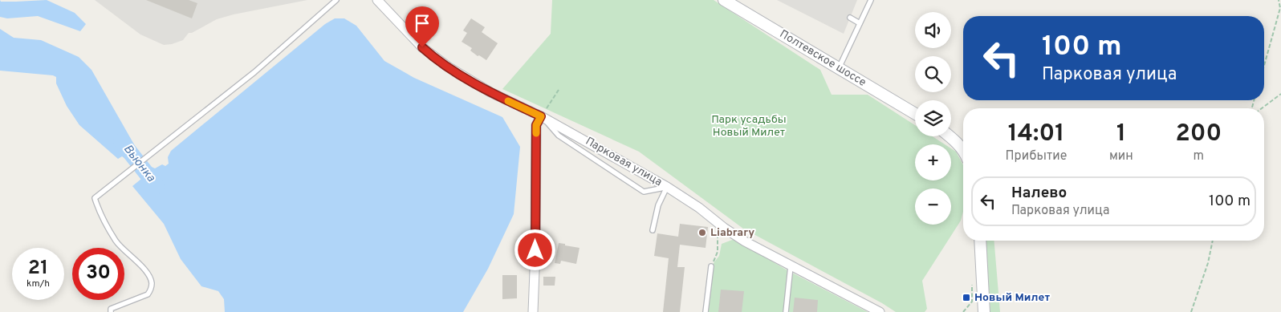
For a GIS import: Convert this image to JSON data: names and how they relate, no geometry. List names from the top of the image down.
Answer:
{
  "streets": {
    "street": ["Полтевское шоссе", "Парковая улица"]
  },
  "water": ["Вьюнка"],
  "parks": ["Парк усадьбы Новый Милет"],
  "places": {
    "other": ["Liabrary"],
    "transit": ["Новый Милет"]
  },
  "page": {
    "map_buttons": ["+", "−"],
    "turn": ["100 m", "Парковая улица"],
    "eta": [
      "14:01",
      "Прибытие",
      "1",
      "мин",
      "200",
      "m"
    ],
    "list": [
      {
        "name": "Налево",
        "note": "Парковая улица",
        "value": "100 m"
      }
    ],
    "speed": "21 km/h",
    "limit": "30"
  }
}
